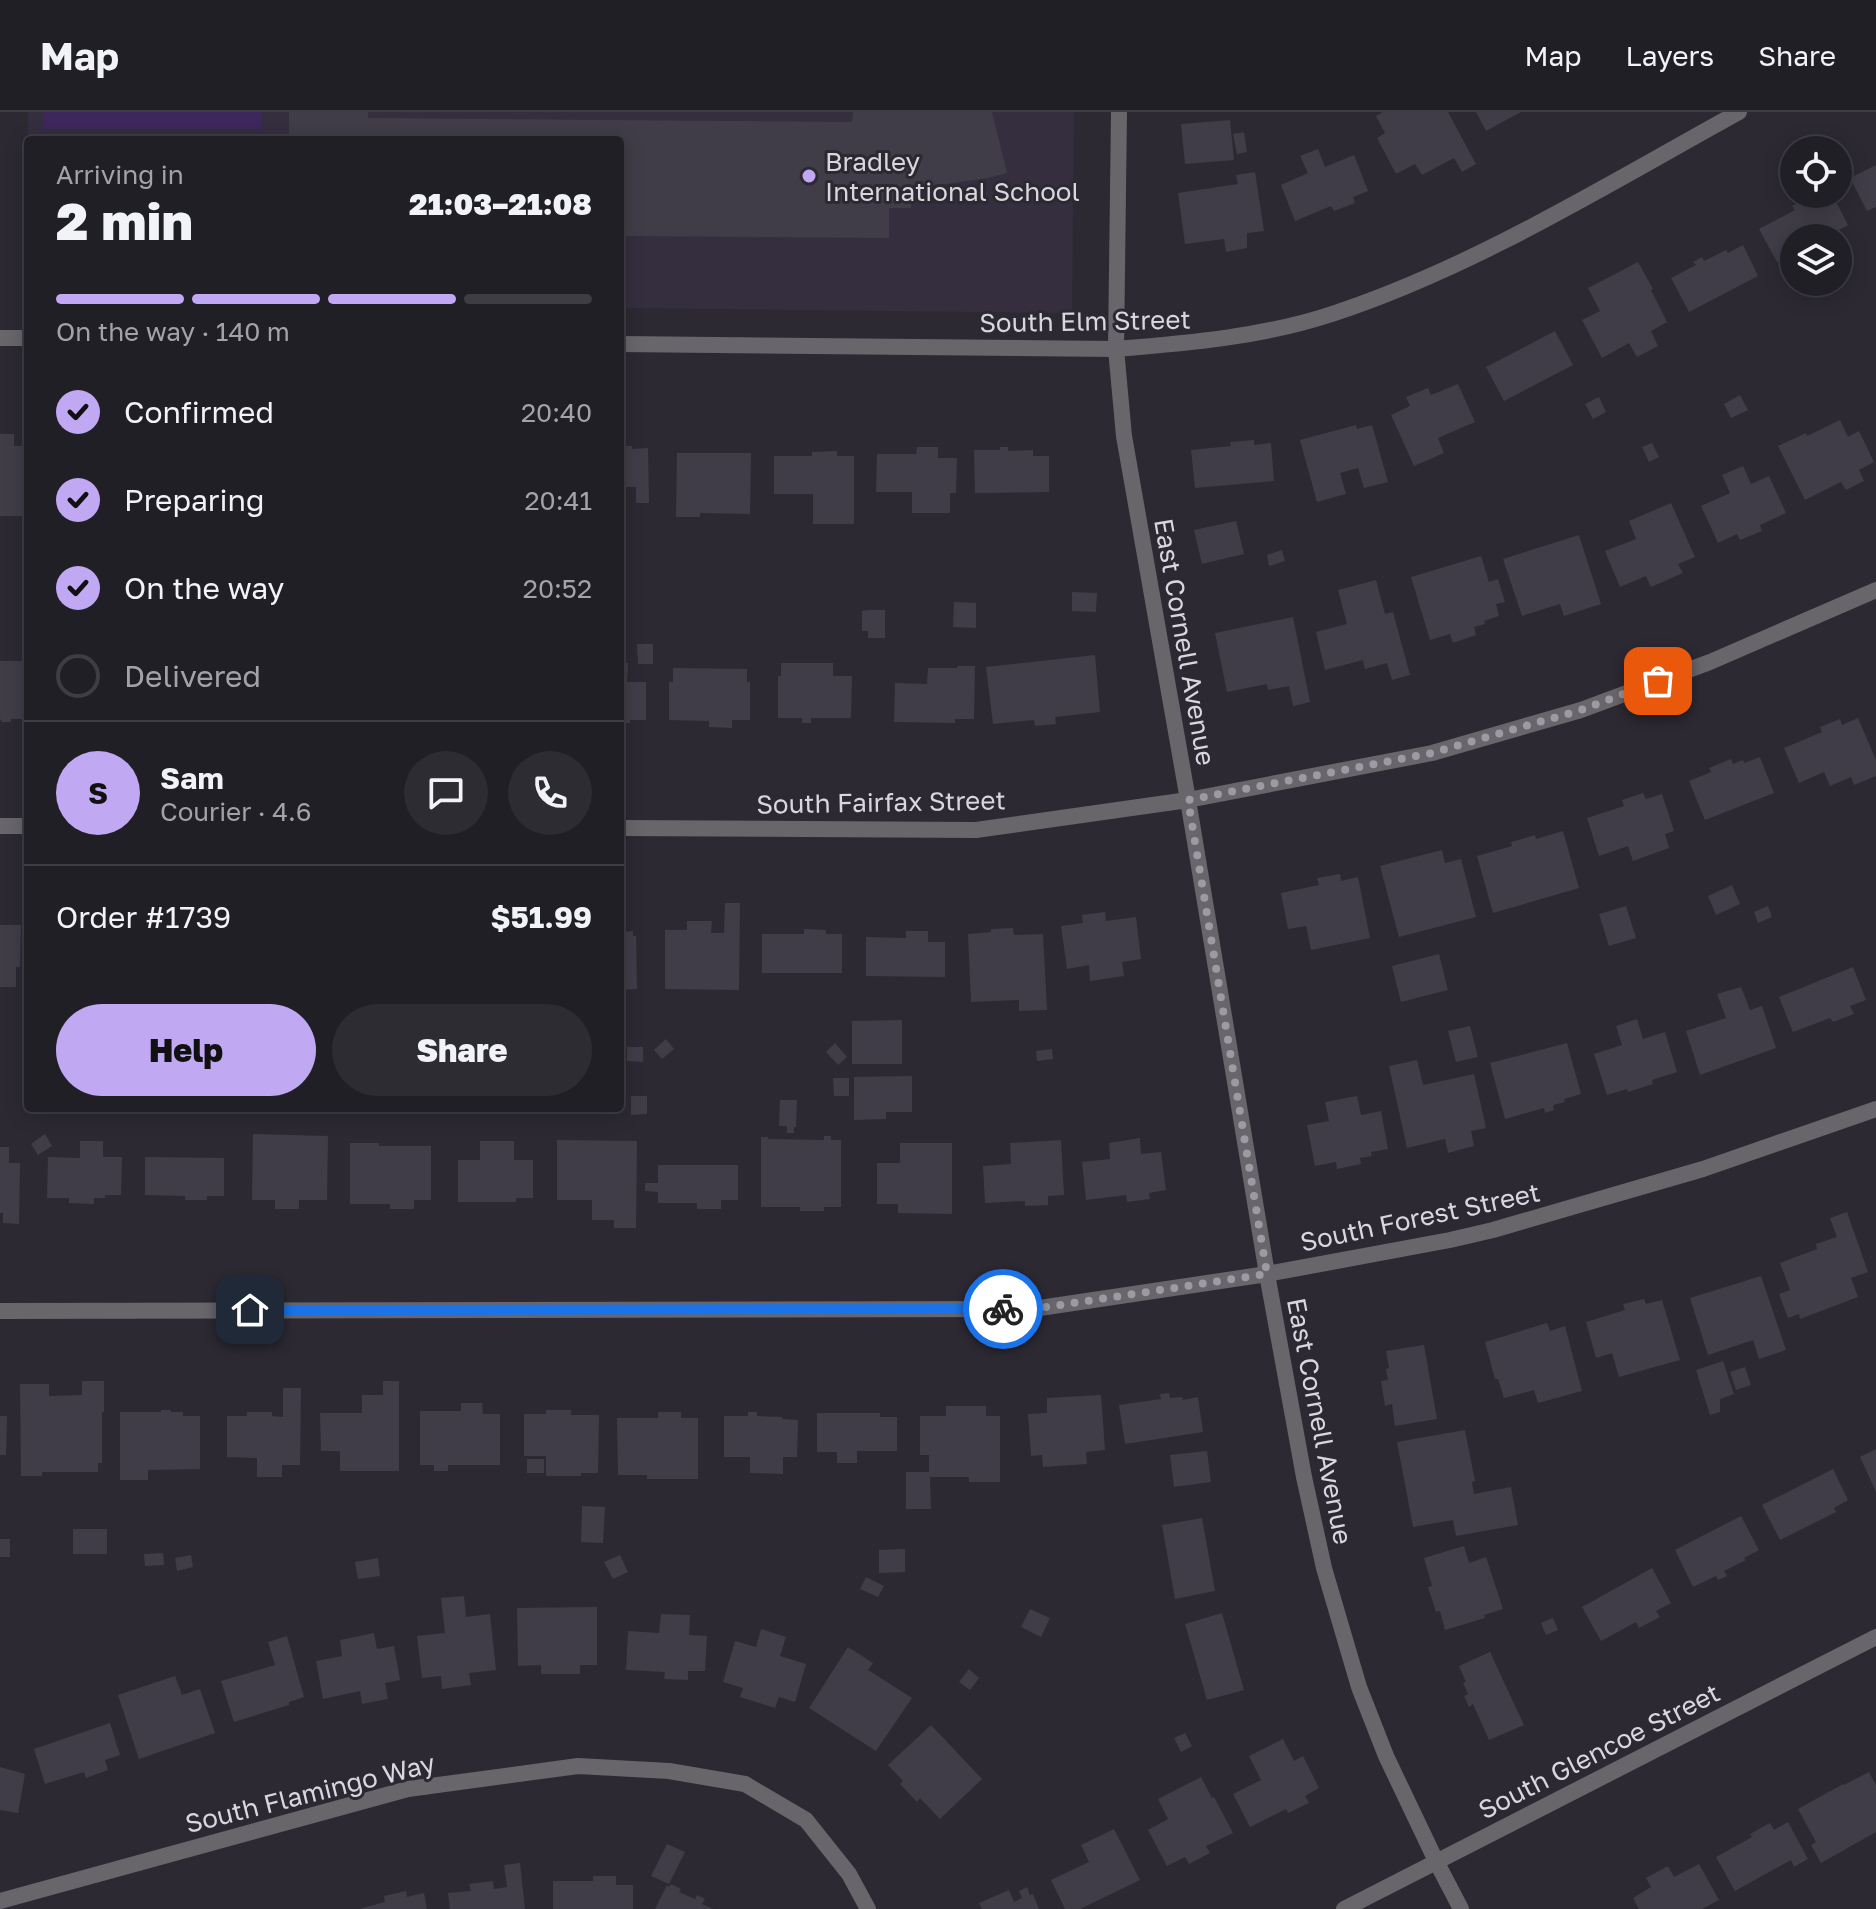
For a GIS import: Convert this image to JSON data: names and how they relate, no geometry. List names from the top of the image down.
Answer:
{
  "streets": {
    "street": [
      "South Elm Street",
      "East Cornell Avenue",
      "South Fairfax Street",
      "South Forest Street",
      "South Glencoe Street",
      "South Flamingo Way"
    ]
  },
  "crossings": [
    ["South Elm Street", "East Cornell Avenue"],
    ["East Cornell Avenue", "South Fairfax Street"],
    ["East Cornell Avenue", "South Forest Street"],
    ["East Cornell Avenue", "South Glencoe Street"]
  ],
  "places": ["Bradley International School"],
  "page": {
    "header": "Map",
    "nav": ["Map", "Layers", "Share"],
    "heading": ["2 min", "Arriving in", "21:03–21:08"],
    "panel": [
      "Sam",
      "Courier · 4.6",
      "Order #1739",
      "$51.99"
    ],
    "bar": "On the way · 140 m",
    "list": [
      ["Confirmed", "20:40"],
      ["Preparing", "20:41"],
      ["On the way", "20:52"],
      "Delivered"
    ],
    "round": "S",
    "buttons": ["Help", "Share"]
  }
}
